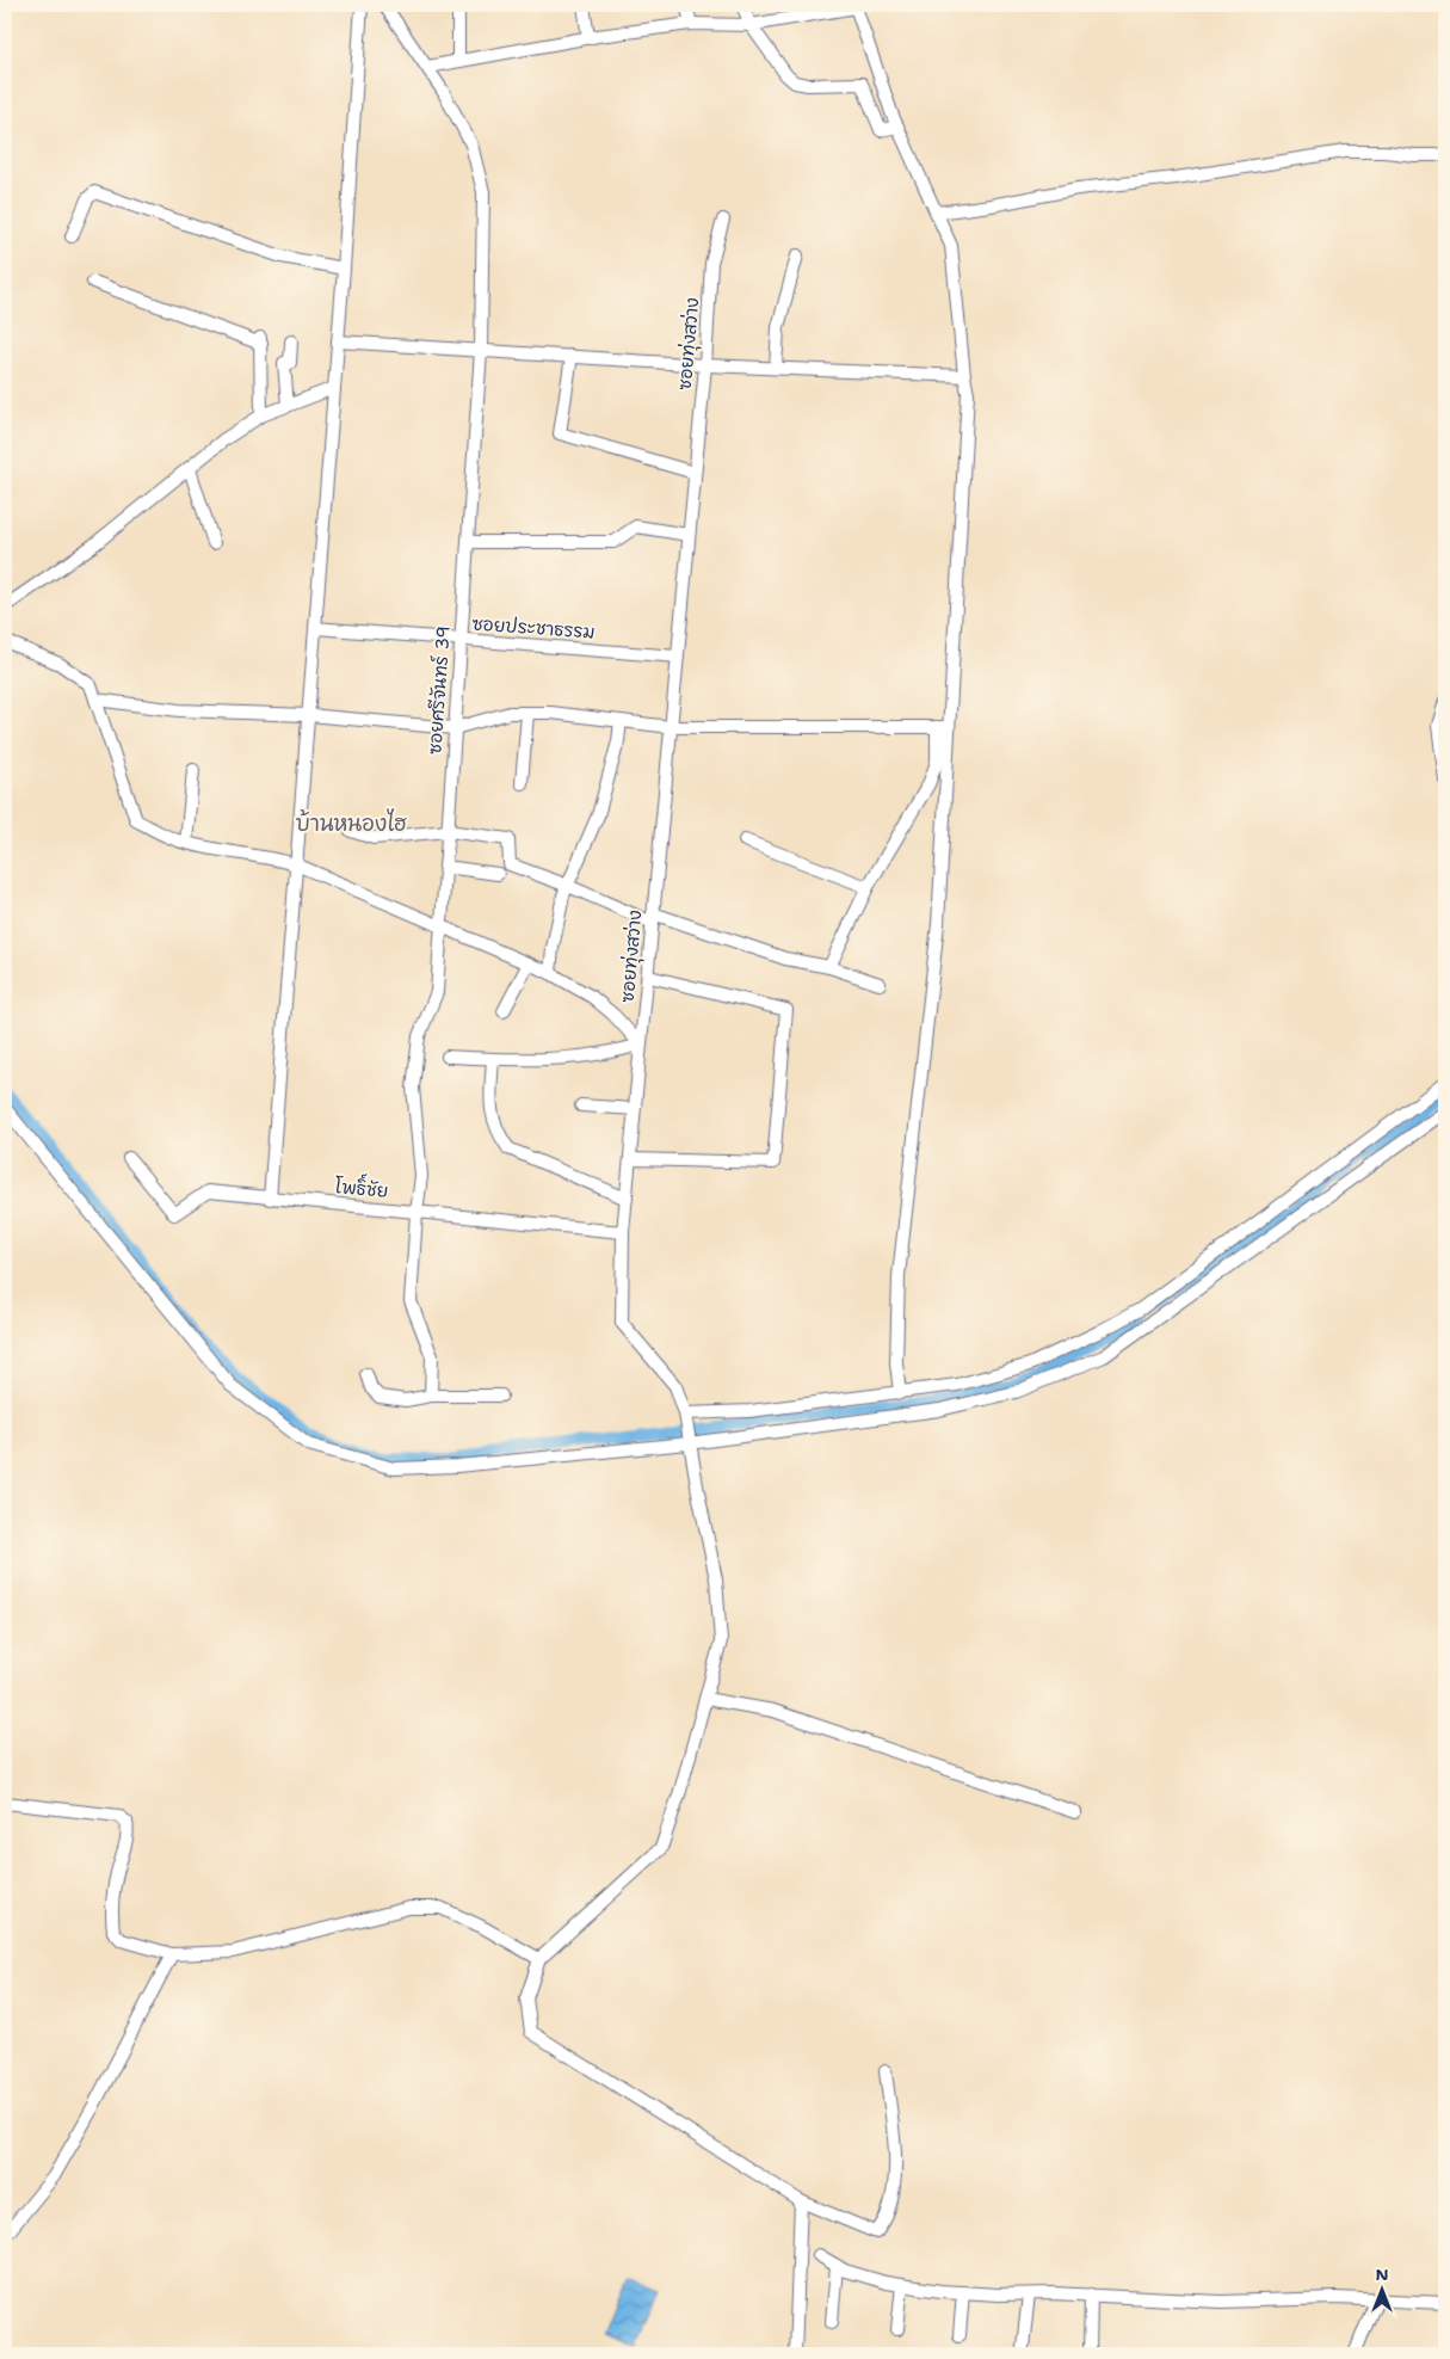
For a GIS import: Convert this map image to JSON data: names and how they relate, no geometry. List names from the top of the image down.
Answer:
{
  "streets": {
    "street": [
      "ซอยทุ่งสว่าง",
      "ซอยประชาธรรม",
      "ซอยศรีจันทร์ 39",
      "โพธิ์ชัย"
    ]
  },
  "crossings": [
    ["ซอยทุ่งสว่าง", "ซอยประชาธรรม"],
    ["ซอยทุ่งสว่าง", "โพธิ์ชัย"],
    ["ซอยประชาธรรม", "ซอยศรีจันทร์ 39"],
    ["ซอยศรีจันทร์ 39", "โพธิ์ชัย"]
  ],
  "districts": ["บ้านหนองไฮ"],
  "north": "top"
}
